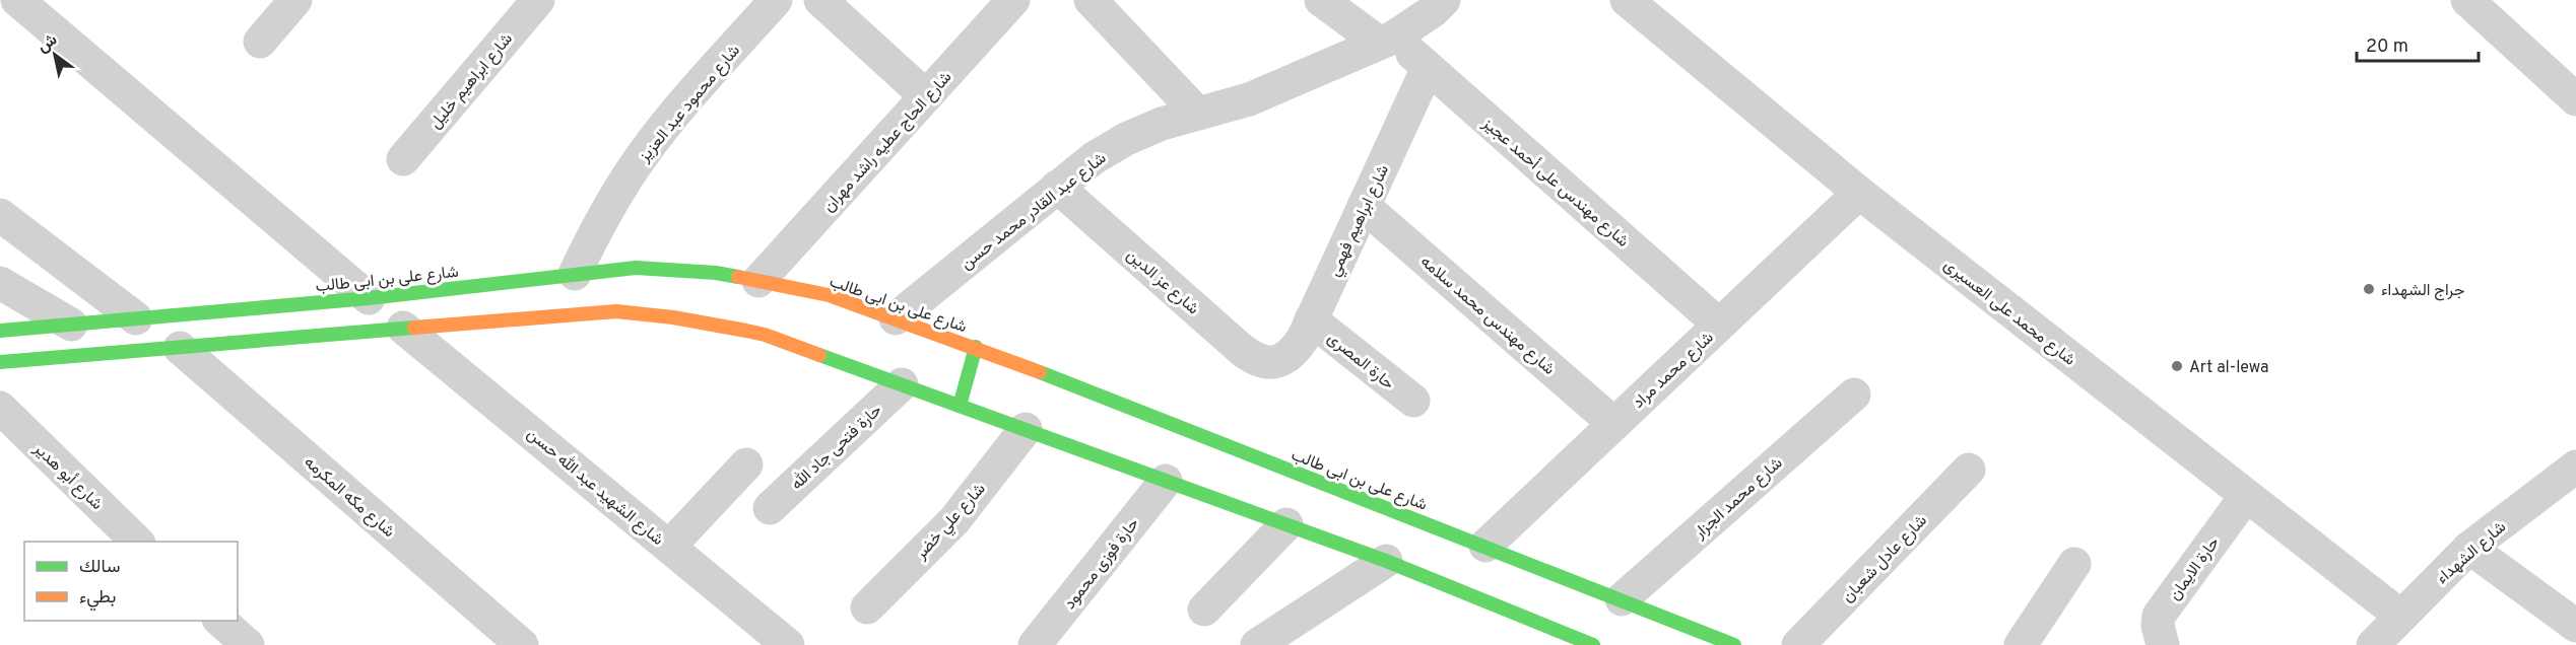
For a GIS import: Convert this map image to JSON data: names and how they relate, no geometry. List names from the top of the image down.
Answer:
{
  "streets": {
    "street": [
      "شارع ابراهيم خليل",
      "شارع محمود عبد العزيز",
      "شارع الحاج عطيه راشد مهران",
      "شارع مهندس على أحمد عجيز",
      "شارع عبد القادر محمد حسن",
      "شارع ابراهيم فهمي",
      "شارع على بن ابى طالب",
      "شارع عز الدين",
      "شارع محمد على العسيرى",
      "شارع مهندس محمد سلامه",
      "حارة المصرى",
      "شارع محمد مراد",
      "حارة فتحى جاد الله",
      "شارع أبو هدير",
      "شارع الشهيد عبد الله حسن",
      "شارع مكه المكرمه",
      "شارع محمد الجزار",
      "شارع علي خضر",
      "شارع الشهداء",
      "شارع عادل شعبان",
      "حارة فوزى محمود",
      "حارة الايمان"
    ]
  },
  "crossings": [
    ["شارع محمود عبد العزيز", "شارع على بن ابى طالب"],
    ["شارع الحاج عطيه راشد مهران", "شارع على بن ابى طالب"],
    ["شارع مهندس على أحمد عجيز", "شارع عبد القادر محمد حسن"],
    ["شارع مهندس على أحمد عجيز", "شارع ابراهيم فهمي"],
    ["شارع مهندس على أحمد عجيز", "شارع محمد مراد"],
    ["شارع عبد القادر محمد حسن", "شارع على بن ابى طالب"],
    ["شارع عبد القادر محمد حسن", "شارع عز الدين"],
    ["شارع ابراهيم فهمي", "شارع عز الدين"],
    ["شارع ابراهيم فهمي", "شارع مهندس محمد سلامه"],
    ["شارع ابراهيم فهمي", "حارة المصرى"],
    ["شارع على بن ابى طالب", "شارع محمد مراد"],
    ["شارع على بن ابى طالب", "شارع محمد الجزار"],
    ["شارع محمد على العسيرى", "شارع محمد مراد"],
    ["شارع محمد على العسيرى", "شارع الشهداء"],
    ["شارع محمد على العسيرى", "حارة الايمان"],
    ["شارع مهندس محمد سلامه", "شارع محمد مراد"]
  ],
  "places": ["جراج الشهداء", "Art al-lewa"],
  "legend": ["سالك", "بطيء"],
  "scale_bar": "20 m",
  "north": "top left"
}
